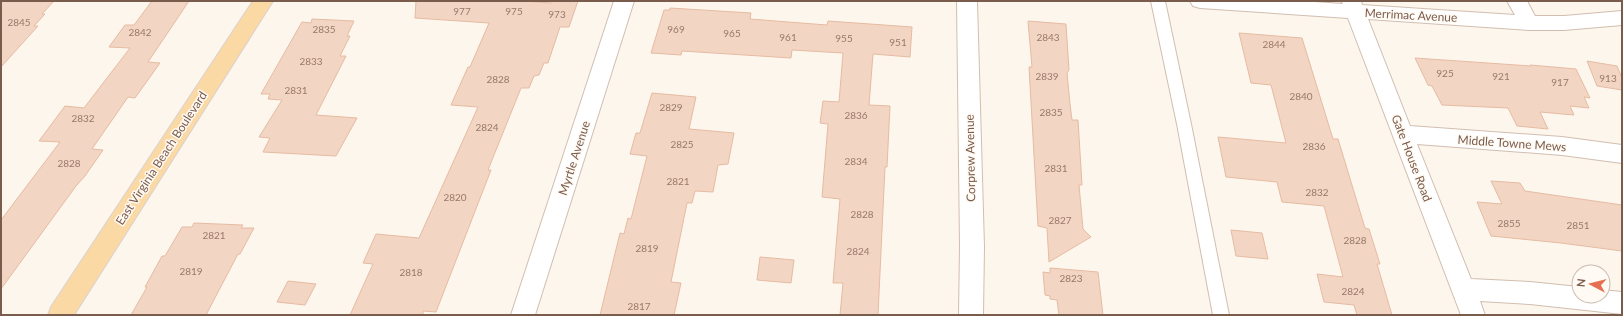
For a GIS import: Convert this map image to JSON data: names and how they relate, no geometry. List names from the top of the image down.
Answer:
{
  "streets": {
    "main road": ["East Virginia Beach Boulevard"],
    "street": [
      "Merrimac Avenue",
      "Middle Towne Mews",
      "Myrtle Avenue",
      "Corprew Avenue",
      "Gate House Road"
    ]
  },
  "crossings": [
    ["Merrimac Avenue", "Gate House Road"],
    ["Middle Towne Mews", "Gate House Road"]
  ],
  "house_numbers": [
    "977",
    "975",
    "973",
    "2845",
    "2835",
    "969",
    "2842",
    "965",
    "961",
    "2843",
    "955",
    "951",
    "2844",
    "2833",
    "925",
    "2839",
    "921",
    "913",
    "2828",
    "917",
    "2831",
    "2840",
    "2829",
    "2835",
    "2836",
    "2832",
    "2824",
    "2825",
    "2836",
    "2834",
    "2828",
    "2831",
    "2821",
    "2832",
    "2820",
    "2828",
    "2827",
    "2855",
    "2851",
    "2821",
    "2828",
    "2819",
    "2824",
    "2819",
    "2818",
    "2823",
    "2824",
    "2817"
  ],
  "north": "left"
}
